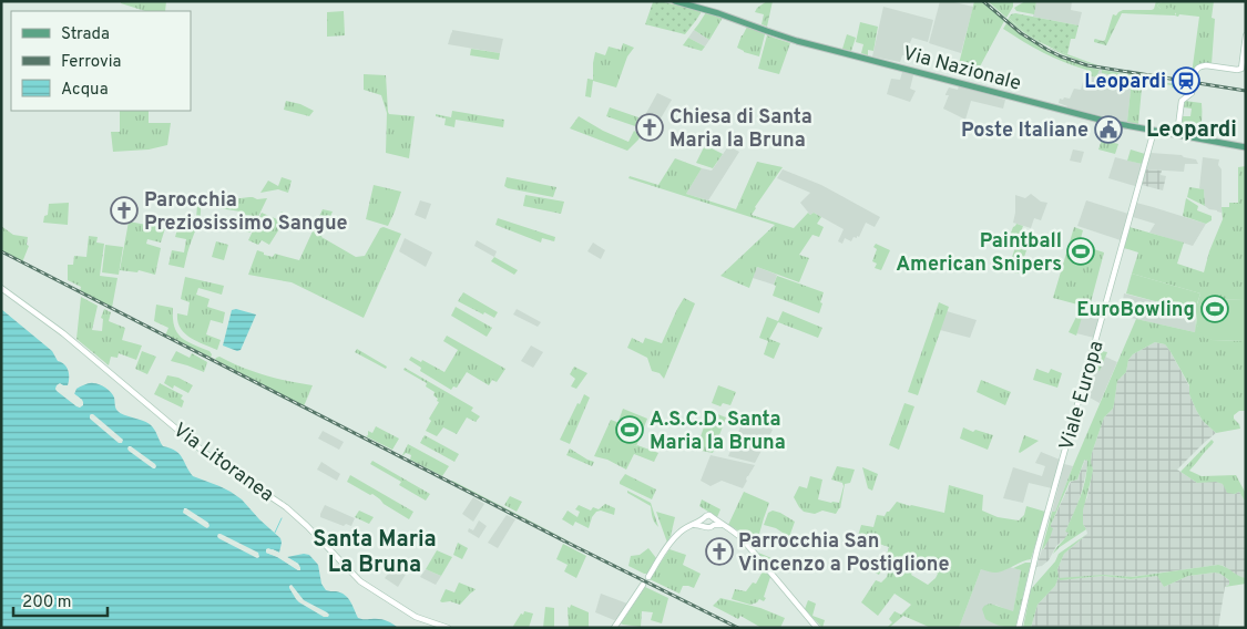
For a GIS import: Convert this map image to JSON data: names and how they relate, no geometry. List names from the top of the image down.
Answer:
{
  "streets": {
    "main road": ["Via Nazionale"],
    "street": ["Viale Europa", "Via Litoranea"]
  },
  "crossings": [
    ["Via Nazionale", "Viale Europa"]
  ],
  "districts": ["Leopardi", "Santa Maria La Bruna"],
  "places": {
    "station": ["Leopardi"],
    "church": ["Chiesa di Santa Maria la Bruna", "Parocchia Preziosissimo Sangue", "Parrocchia San Vincenzo a Postiglione"],
    "public building": ["Poste Italiane"],
    "sports": ["Paintball American Snipers", "EuroBowling", "A.S.C.D. Santa Maria la Bruna"]
  },
  "legend": ["Strada", "Ferrovia", "Acqua"],
  "scale_bar": "200 m"
}
